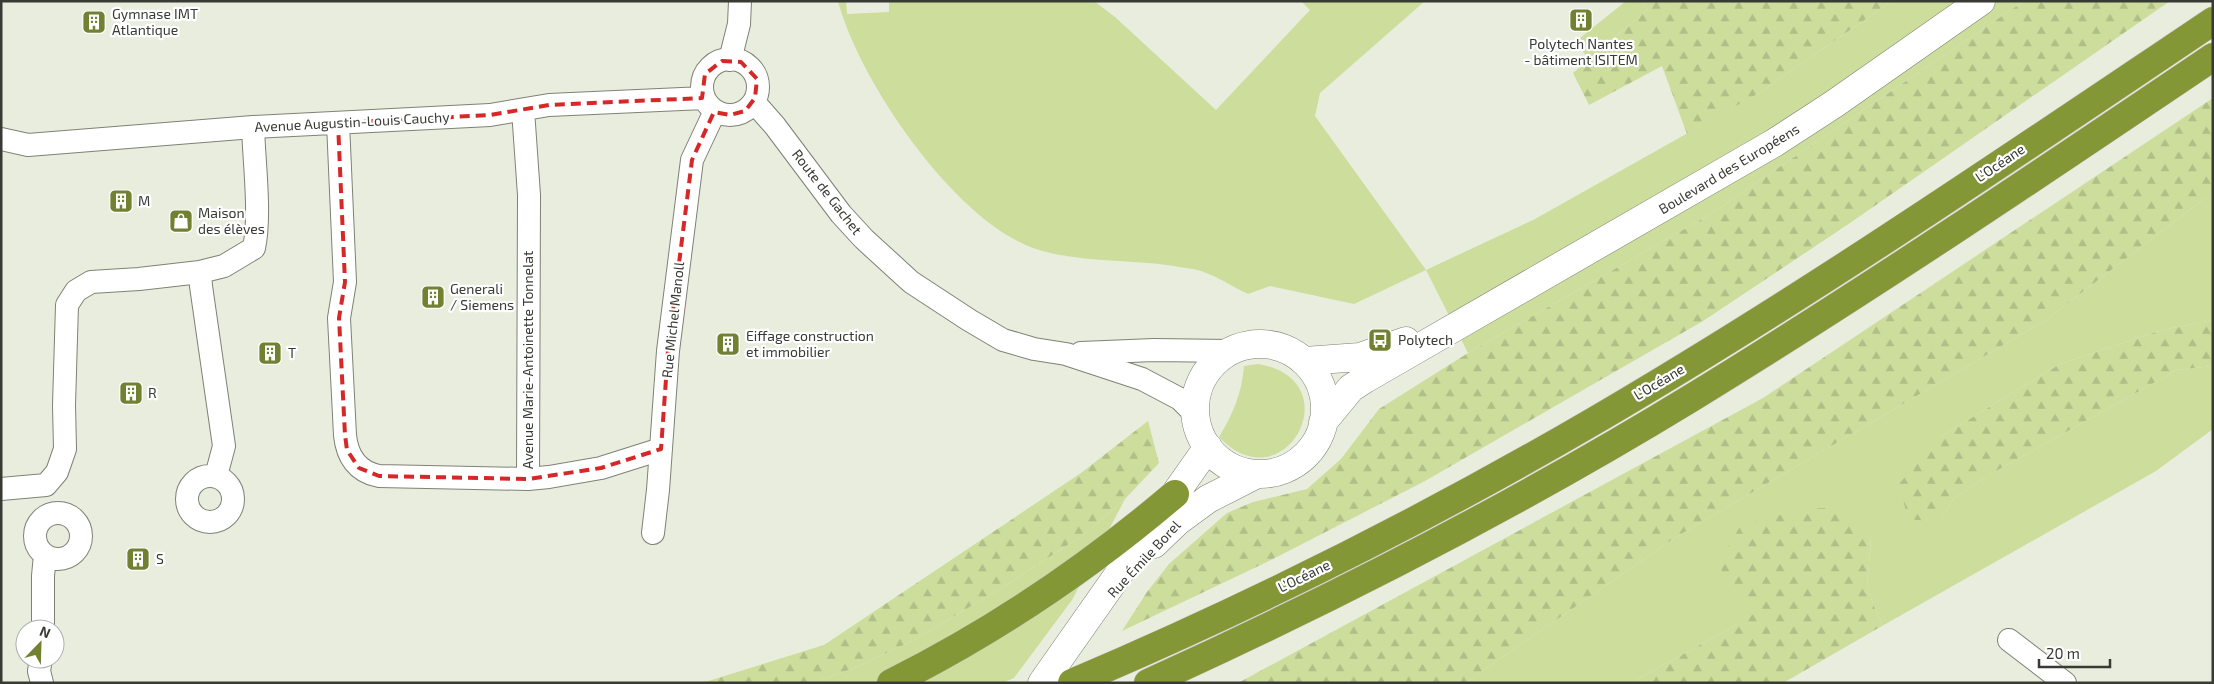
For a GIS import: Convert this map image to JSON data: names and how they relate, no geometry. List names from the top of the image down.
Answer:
{
  "streets": {
    "highway": ["L’Océane"],
    "street": [
      "Avenue Augustin-Louis Cauchy",
      "Boulevard des Européens",
      "Route de Gachet",
      "Rue Michel Manoll",
      "Avenue Marie-Antoinette Tonnelat",
      "Rue Émile Borel"
    ]
  },
  "crossings": [
    ["Avenue Augustin-Louis Cauchy", "Route de Gachet"],
    ["Avenue Augustin-Louis Cauchy", "Rue Michel Manoll"],
    ["Avenue Augustin-Louis Cauchy", "Avenue Marie-Antoinette Tonnelat"],
    ["Boulevard des Européens", "Route de Gachet"],
    ["Boulevard des Européens", "Rue Émile Borel"],
    ["Route de Gachet", "Rue Michel Manoll"],
    ["Route de Gachet", "Rue Émile Borel"]
  ],
  "places": {
    "building": [
      "Polytech Nantes - bâtiment ISITEM",
      "Gymnase IMT Atlantique",
      "M",
      "Generali / Siemens",
      "Eiffage construction et immobilier",
      "T",
      "R",
      "S"
    ],
    "shop": ["Maison des élèves"],
    "bus stop": ["Polytech"]
  },
  "scale_bar": "20 m",
  "north": "top right"
}
